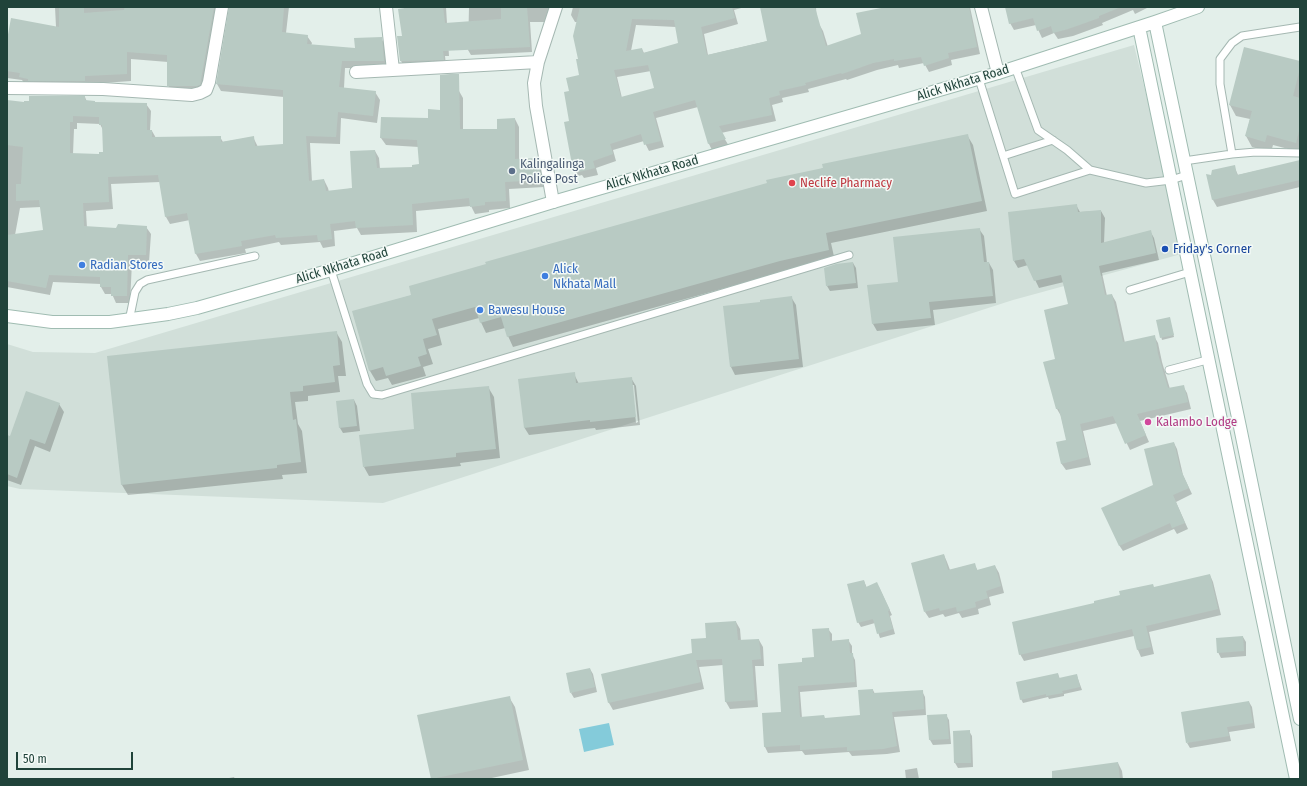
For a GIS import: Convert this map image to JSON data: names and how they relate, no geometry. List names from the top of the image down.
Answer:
{
  "streets": {
    "main road": ["Alick Nkhata Road"]
  },
  "places": [
    "Kalingalinga Police Post",
    "Neclife Pharmacy",
    "Friday's Corner",
    "Radian Stores",
    "Alick Nkhata Mall",
    "Bawesu House",
    "Kalambo Lodge"
  ],
  "scale_bar": "50 m"
}
